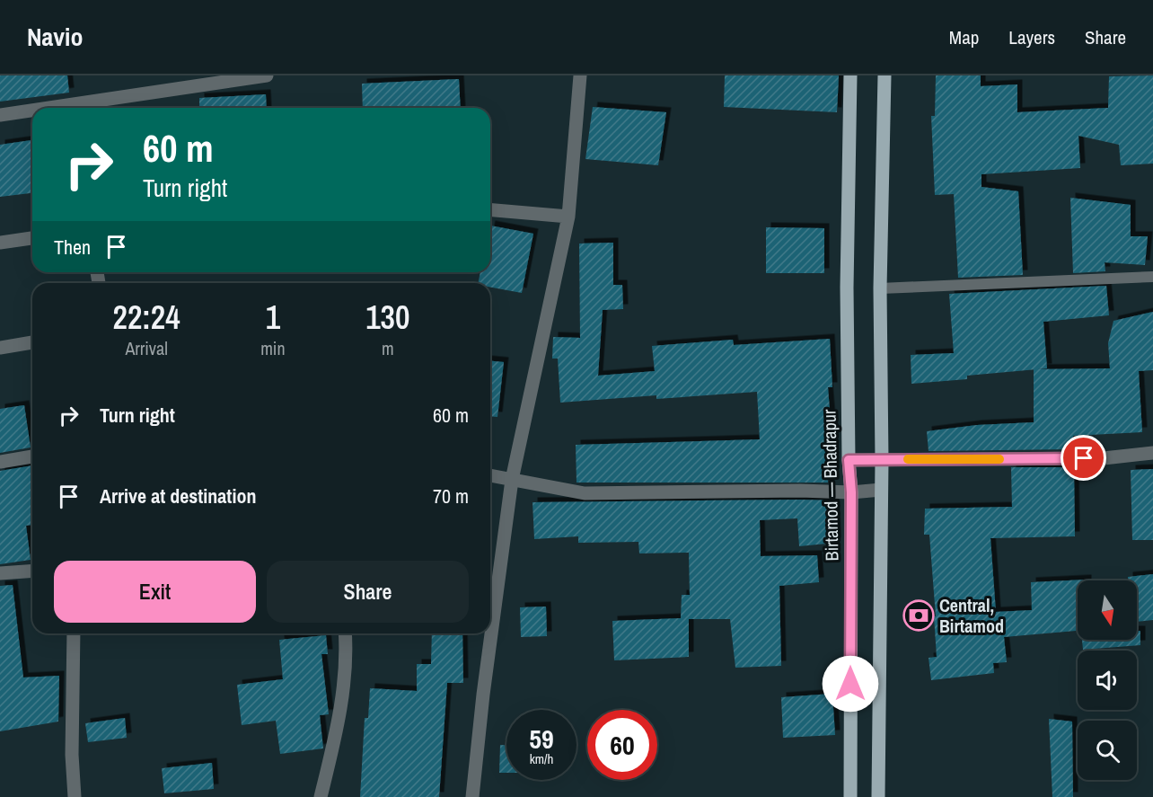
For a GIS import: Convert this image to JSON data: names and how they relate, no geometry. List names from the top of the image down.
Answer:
{
  "streets": {
    "main road": ["Birtamod — Bhadrapur"]
  },
  "places": {
    "bank": ["Central, Birtamod"]
  },
  "north": "bottom",
  "page": {
    "header": "Navio",
    "nav": ["Map", "Layers", "Share"],
    "turn": ["60 m", "Turn right"],
    "then": "Then",
    "eta": [
      "22:24",
      "Arrival",
      "1",
      "min",
      "130",
      "m"
    ],
    "list": [
      {
        "name": "Turn right",
        "value": "60 m"
      },
      {
        "name": "Arrive at destination",
        "value": "70 m"
      }
    ],
    "buttons": ["Exit", "Share"],
    "speed": "59 km/h",
    "limit": "60"
  }
}
